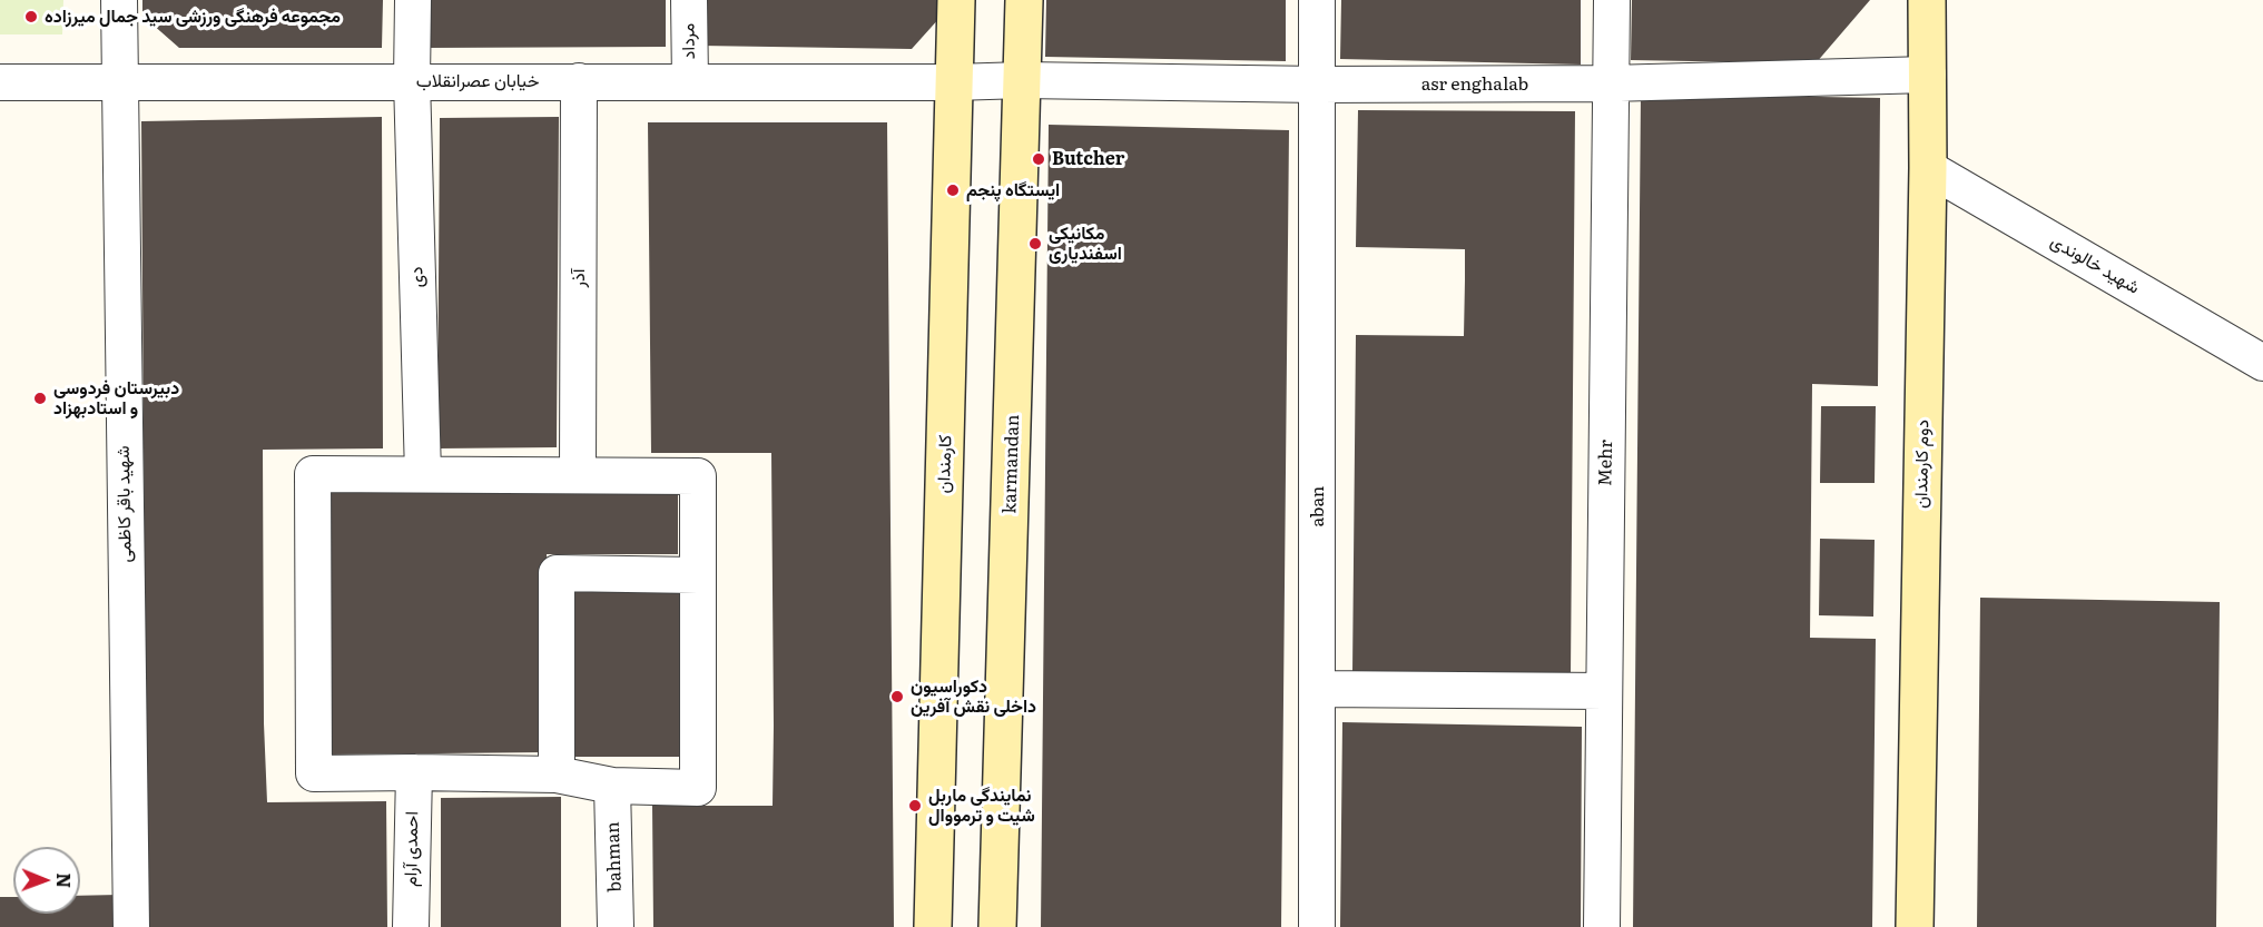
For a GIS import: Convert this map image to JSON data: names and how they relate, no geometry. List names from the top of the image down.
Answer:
{
  "streets": {
    "main road": ["کارمندان", "karmandan", "دوم کارمندان"],
    "street": [
      "مرداد",
      "خیابان عصرانقلاب",
      "asr enghalab",
      "شهید خالوندی",
      "دی",
      "آذر",
      "Mehr",
      "شهید باقر کاظمی",
      "aban",
      "احمدی آرام",
      "bahman"
    ]
  },
  "crossings": [
    ["مرداد", "خیابان عصرانقلاب"],
    ["خیابان عصرانقلاب", "asr enghalab"],
    ["خیابان عصرانقلاب", "دی"],
    ["خیابان عصرانقلاب", "آذر"],
    ["خیابان عصرانقلاب", "کارمندان"],
    ["خیابان عصرانقلاب", "شهید باقر کاظمی"],
    ["asr enghalab", "Mehr"],
    ["asr enghalab", "کارمندان"],
    ["asr enghalab", "karmandan"],
    ["asr enghalab", "دوم کارمندان"],
    ["asr enghalab", "aban"],
    ["شهید خالوندی", "دوم کارمندان"]
  ],
  "places": [
    "مجموعه فرهنگی ورزشی سید جمال میرزاده",
    "Butcher",
    "ایستگاه پنجم",
    "مکانیکی اسفندیاری",
    "دبیرستان فردوسی و استادبهزاد",
    "دکوراسیون داخلی نقش آفرین",
    "نمایندگی ماربل شیت و ترمووال"
  ],
  "north": "right"
}
